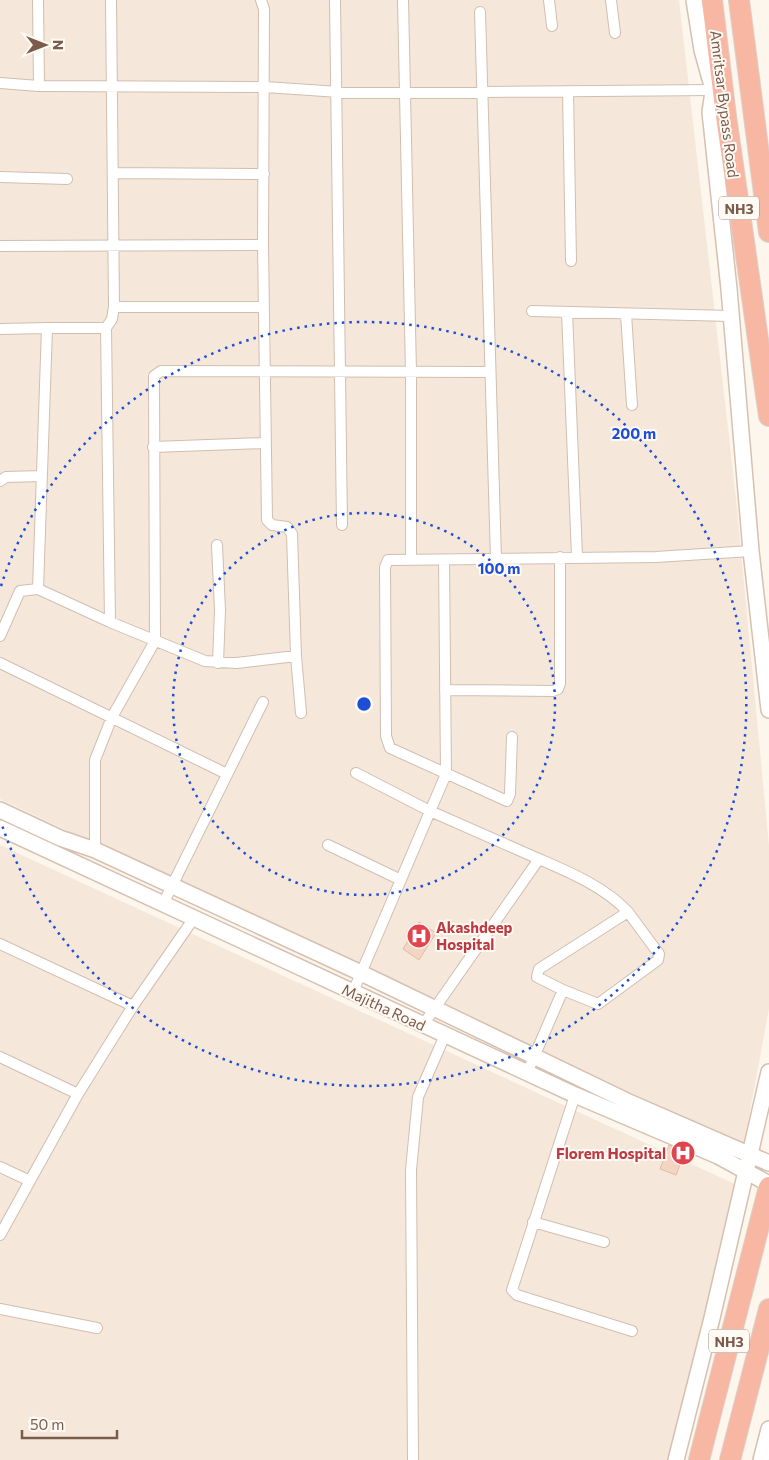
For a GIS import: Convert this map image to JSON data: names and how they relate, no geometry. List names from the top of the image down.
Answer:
{
  "streets": {
    "highway": ["Amritsar Bypass Road", "NH3"],
    "main road": ["Majitha Road"]
  },
  "crossings": [
    ["NH3", "Majitha Road"]
  ],
  "places": {
    "hospital": ["Akashdeep Hospital", "Florem Hospital"]
  },
  "scale_bar": "50 m",
  "north": "right",
  "rings": ["200 m", "100 m"]
}
